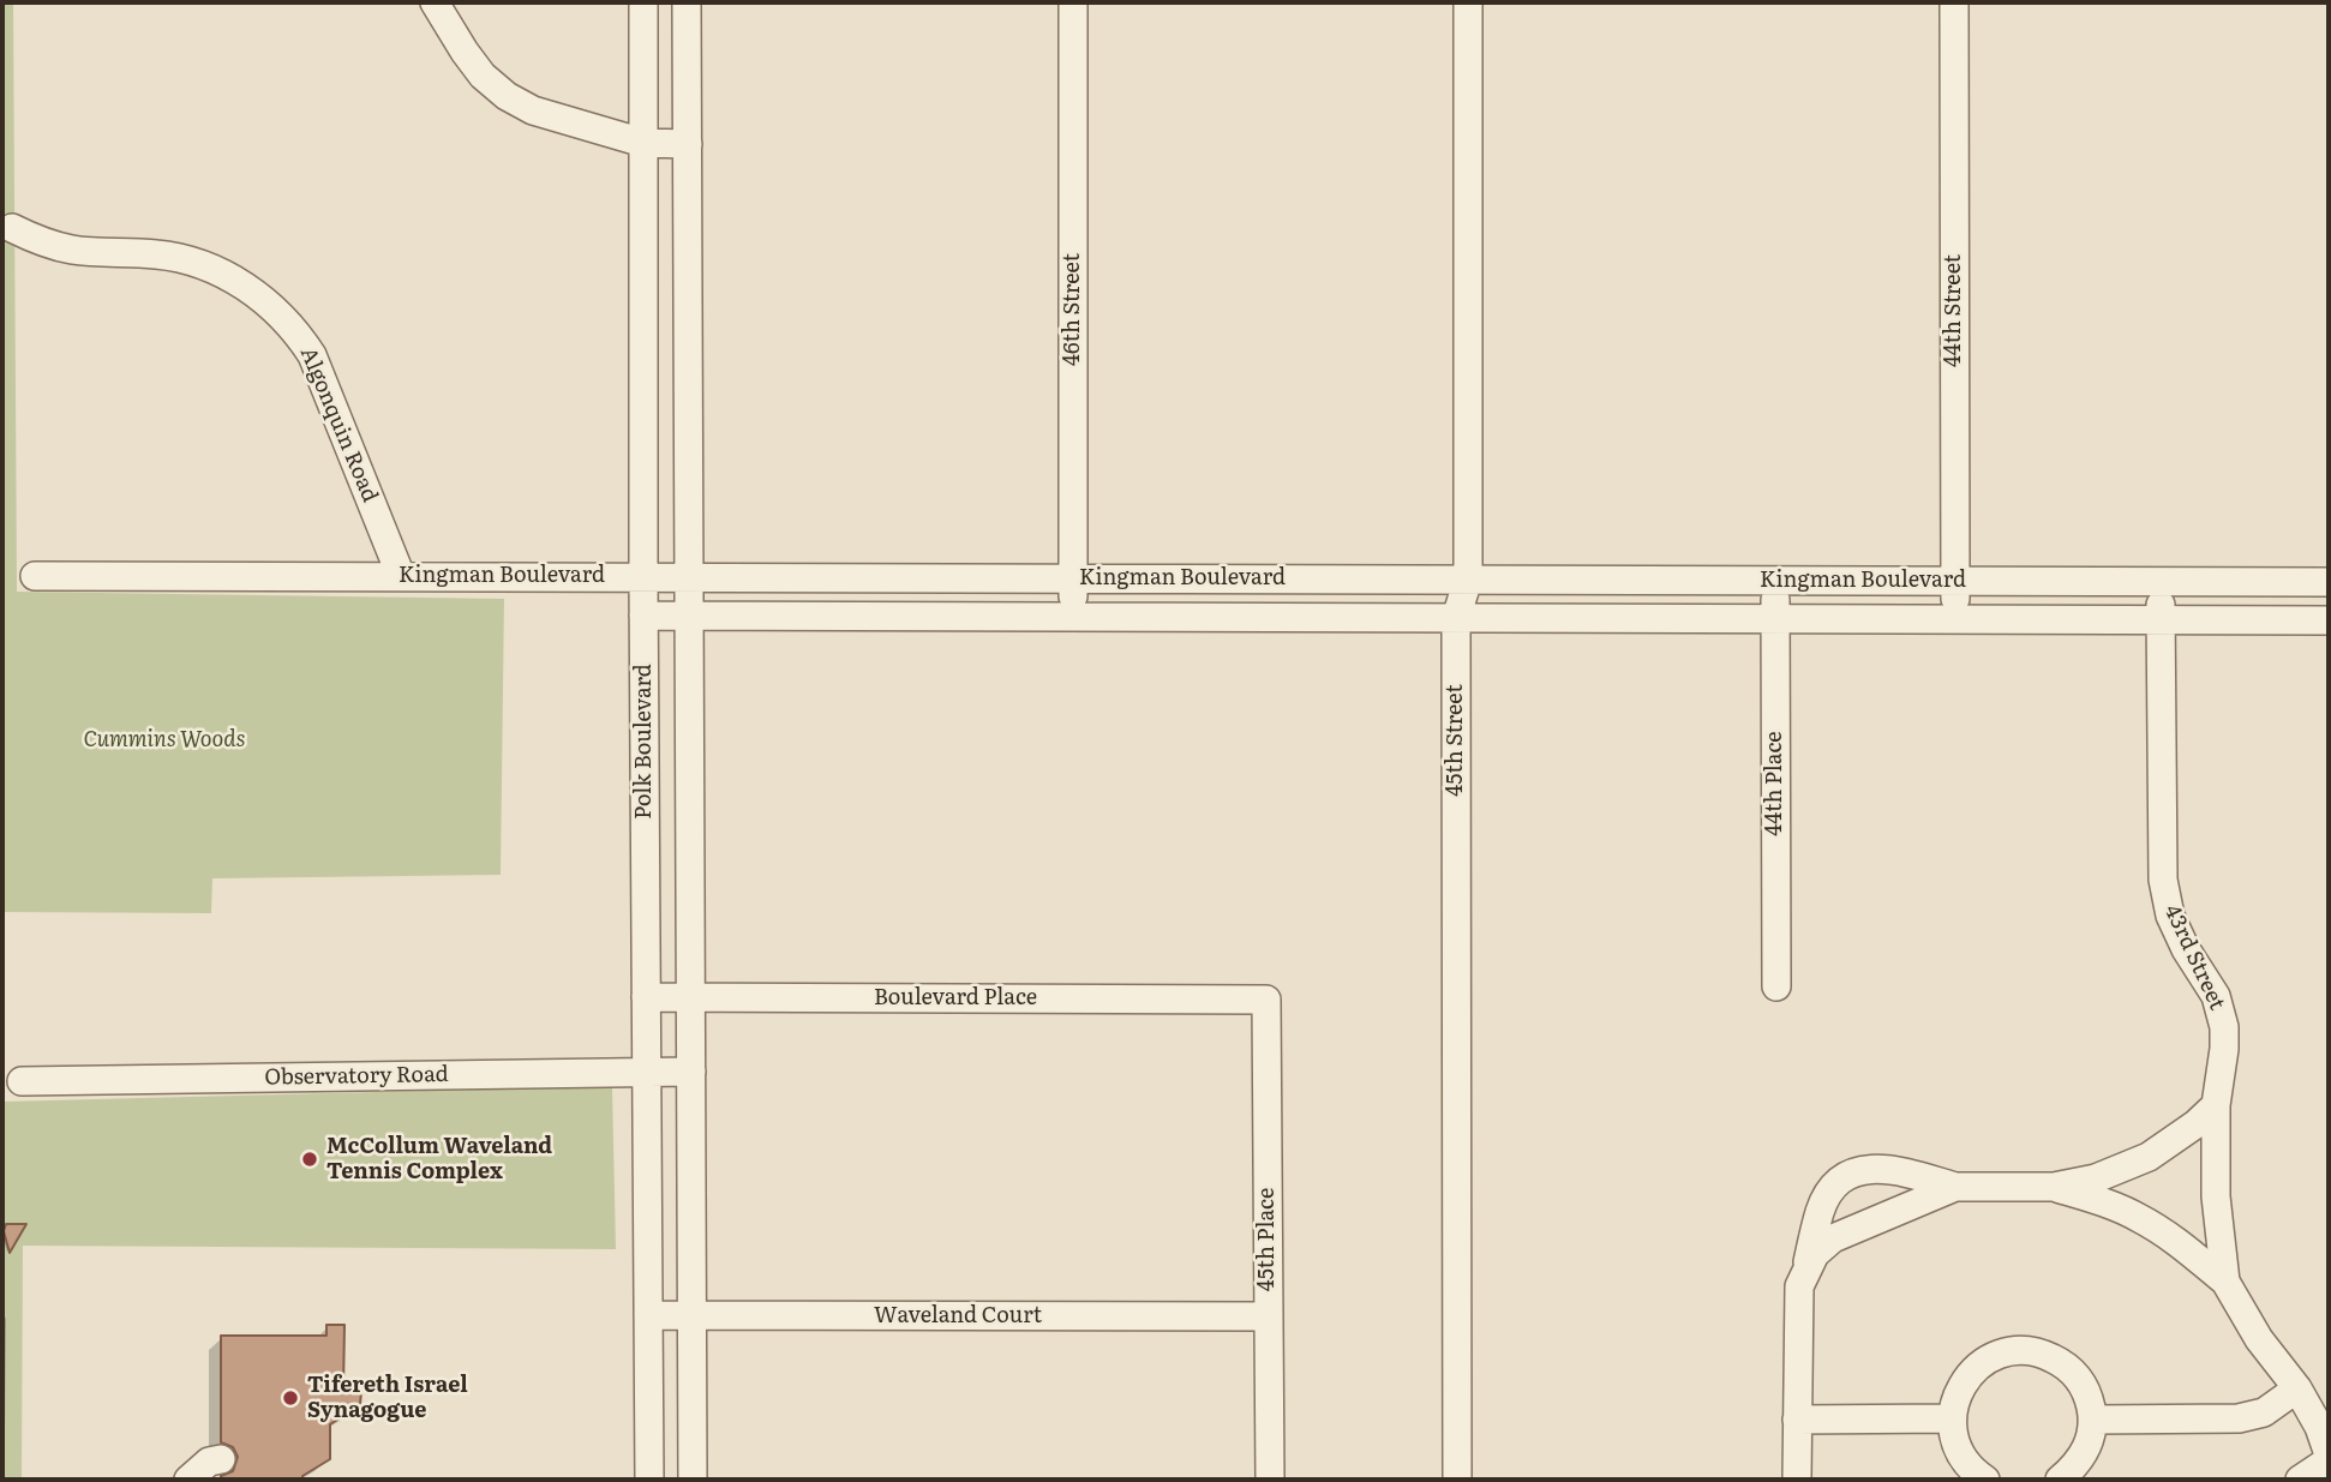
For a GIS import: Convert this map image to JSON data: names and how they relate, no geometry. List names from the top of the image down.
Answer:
{
  "streets": {
    "street": [
      "46th Street",
      "44th Street",
      "Algonquin Road",
      "Kingman Boulevard",
      "45th Street",
      "Polk Boulevard",
      "44th Place",
      "43rd Street",
      "Boulevard Place",
      "Observatory Road",
      "45th Place",
      "Waveland Court"
    ]
  },
  "crossings": [
    ["46th Street", "Kingman Boulevard"],
    ["44th Street", "Kingman Boulevard"],
    ["Algonquin Road", "Kingman Boulevard"],
    ["Kingman Boulevard", "45th Street"],
    ["Kingman Boulevard", "Polk Boulevard"],
    ["Kingman Boulevard", "44th Place"],
    ["Kingman Boulevard", "43rd Street"],
    ["Polk Boulevard", "Boulevard Place"],
    ["Polk Boulevard", "Observatory Road"],
    ["Polk Boulevard", "Waveland Court"],
    ["Boulevard Place", "45th Place"],
    ["45th Place", "Waveland Court"]
  ],
  "parks": ["Cummins Woods"],
  "places": ["McCollum Waveland Tennis Complex", "Tifereth Israel Synagogue"]
}
